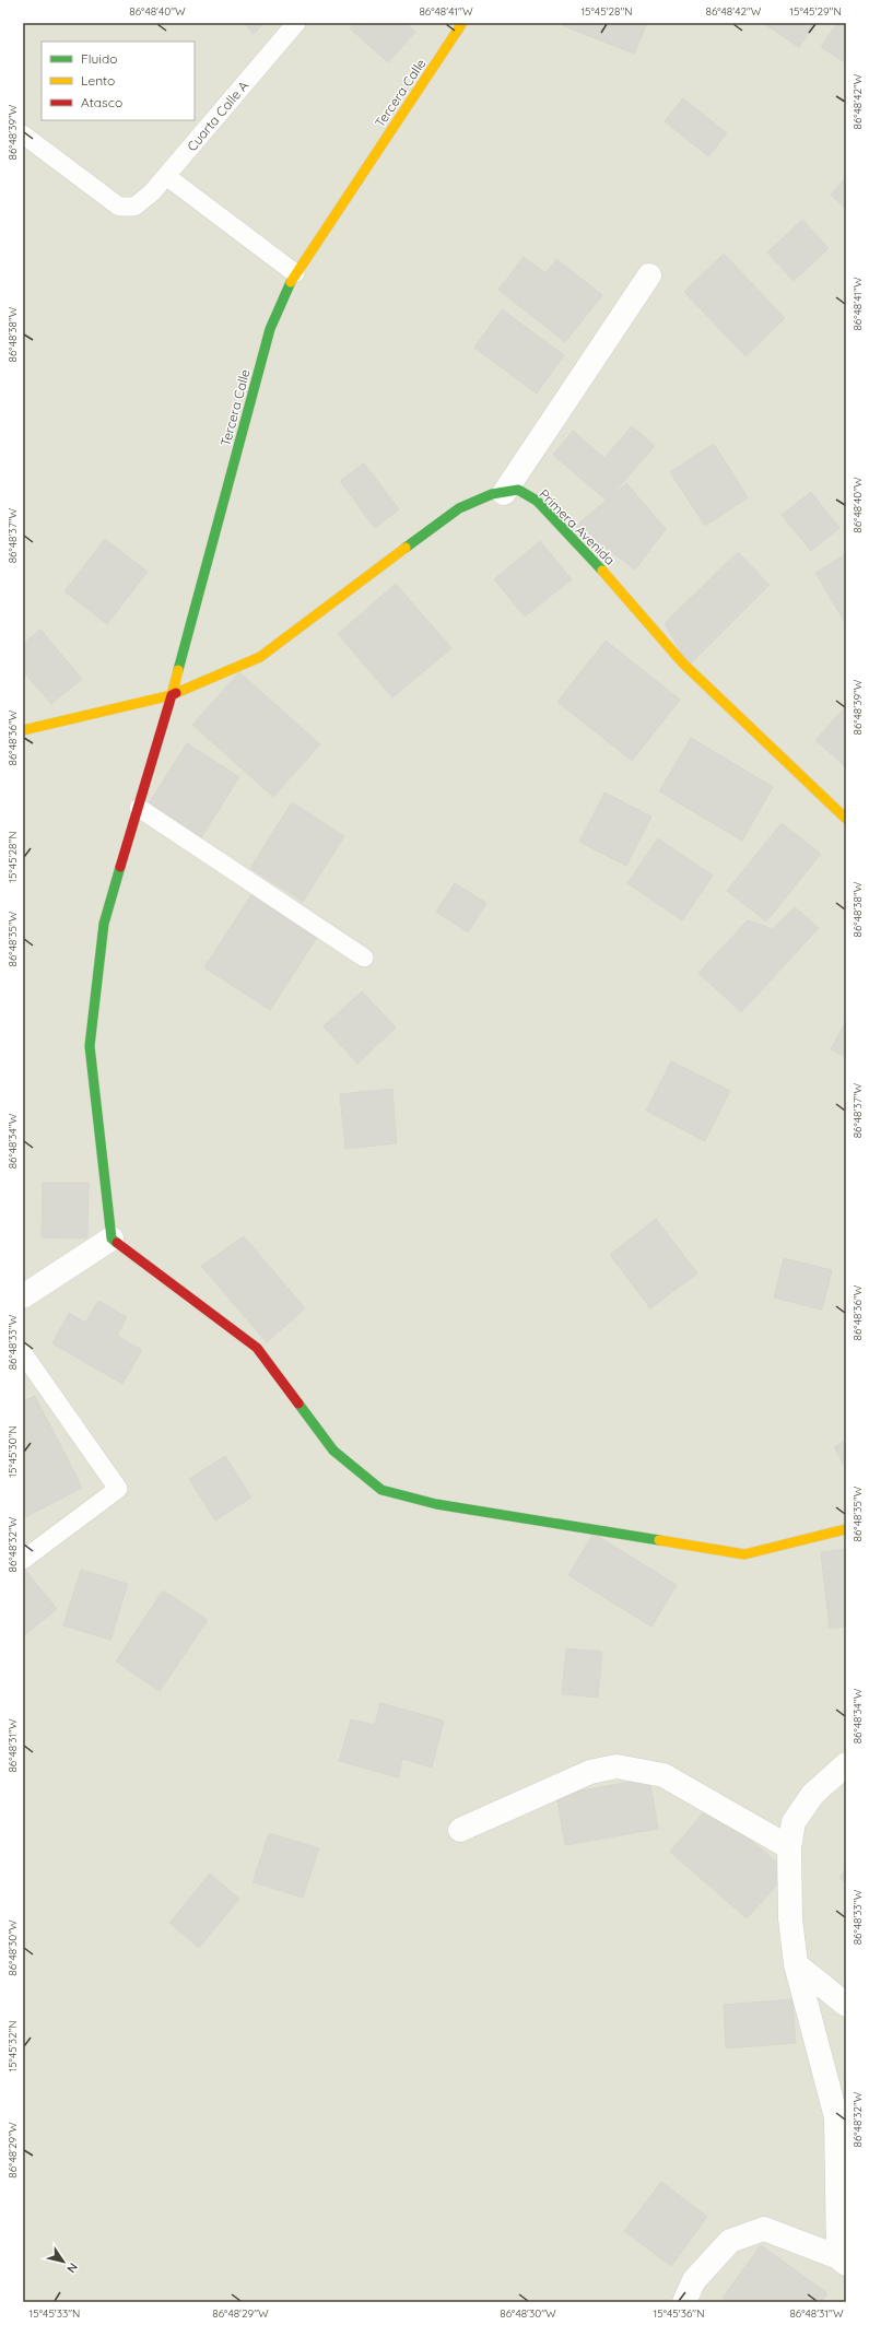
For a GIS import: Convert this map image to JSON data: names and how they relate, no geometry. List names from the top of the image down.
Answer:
{
  "streets": {
    "street": ["Tercera Calle", "Primera Avenida"],
    "lane": ["Cuarta Calle A"]
  },
  "crossings": [
    ["Tercera Calle", "Primera Avenida"]
  ],
  "legend": ["Fluido", "Lento", "Atasco"],
  "north": "bottom right",
  "coordinates": [
    "86°48'40\"W",
    "86°48'41\"W",
    "15°45'28\"N",
    "86°48'42\"W",
    "15°45'29\"N",
    "86°48'39\"W",
    "86°48'38\"W",
    "86°48'37\"W",
    "86°48'36\"W",
    "86°48'35\"W",
    "86°48'34\"W",
    "86°48'33\"W",
    "15°45'30\"N",
    "86°48'32\"W",
    "86°48'31\"W",
    "86°48'30\"W",
    "15°45'32\"N",
    "86°48'29\"W",
    "15°45'33\"N",
    "15°45'36\"N"
  ]
}
